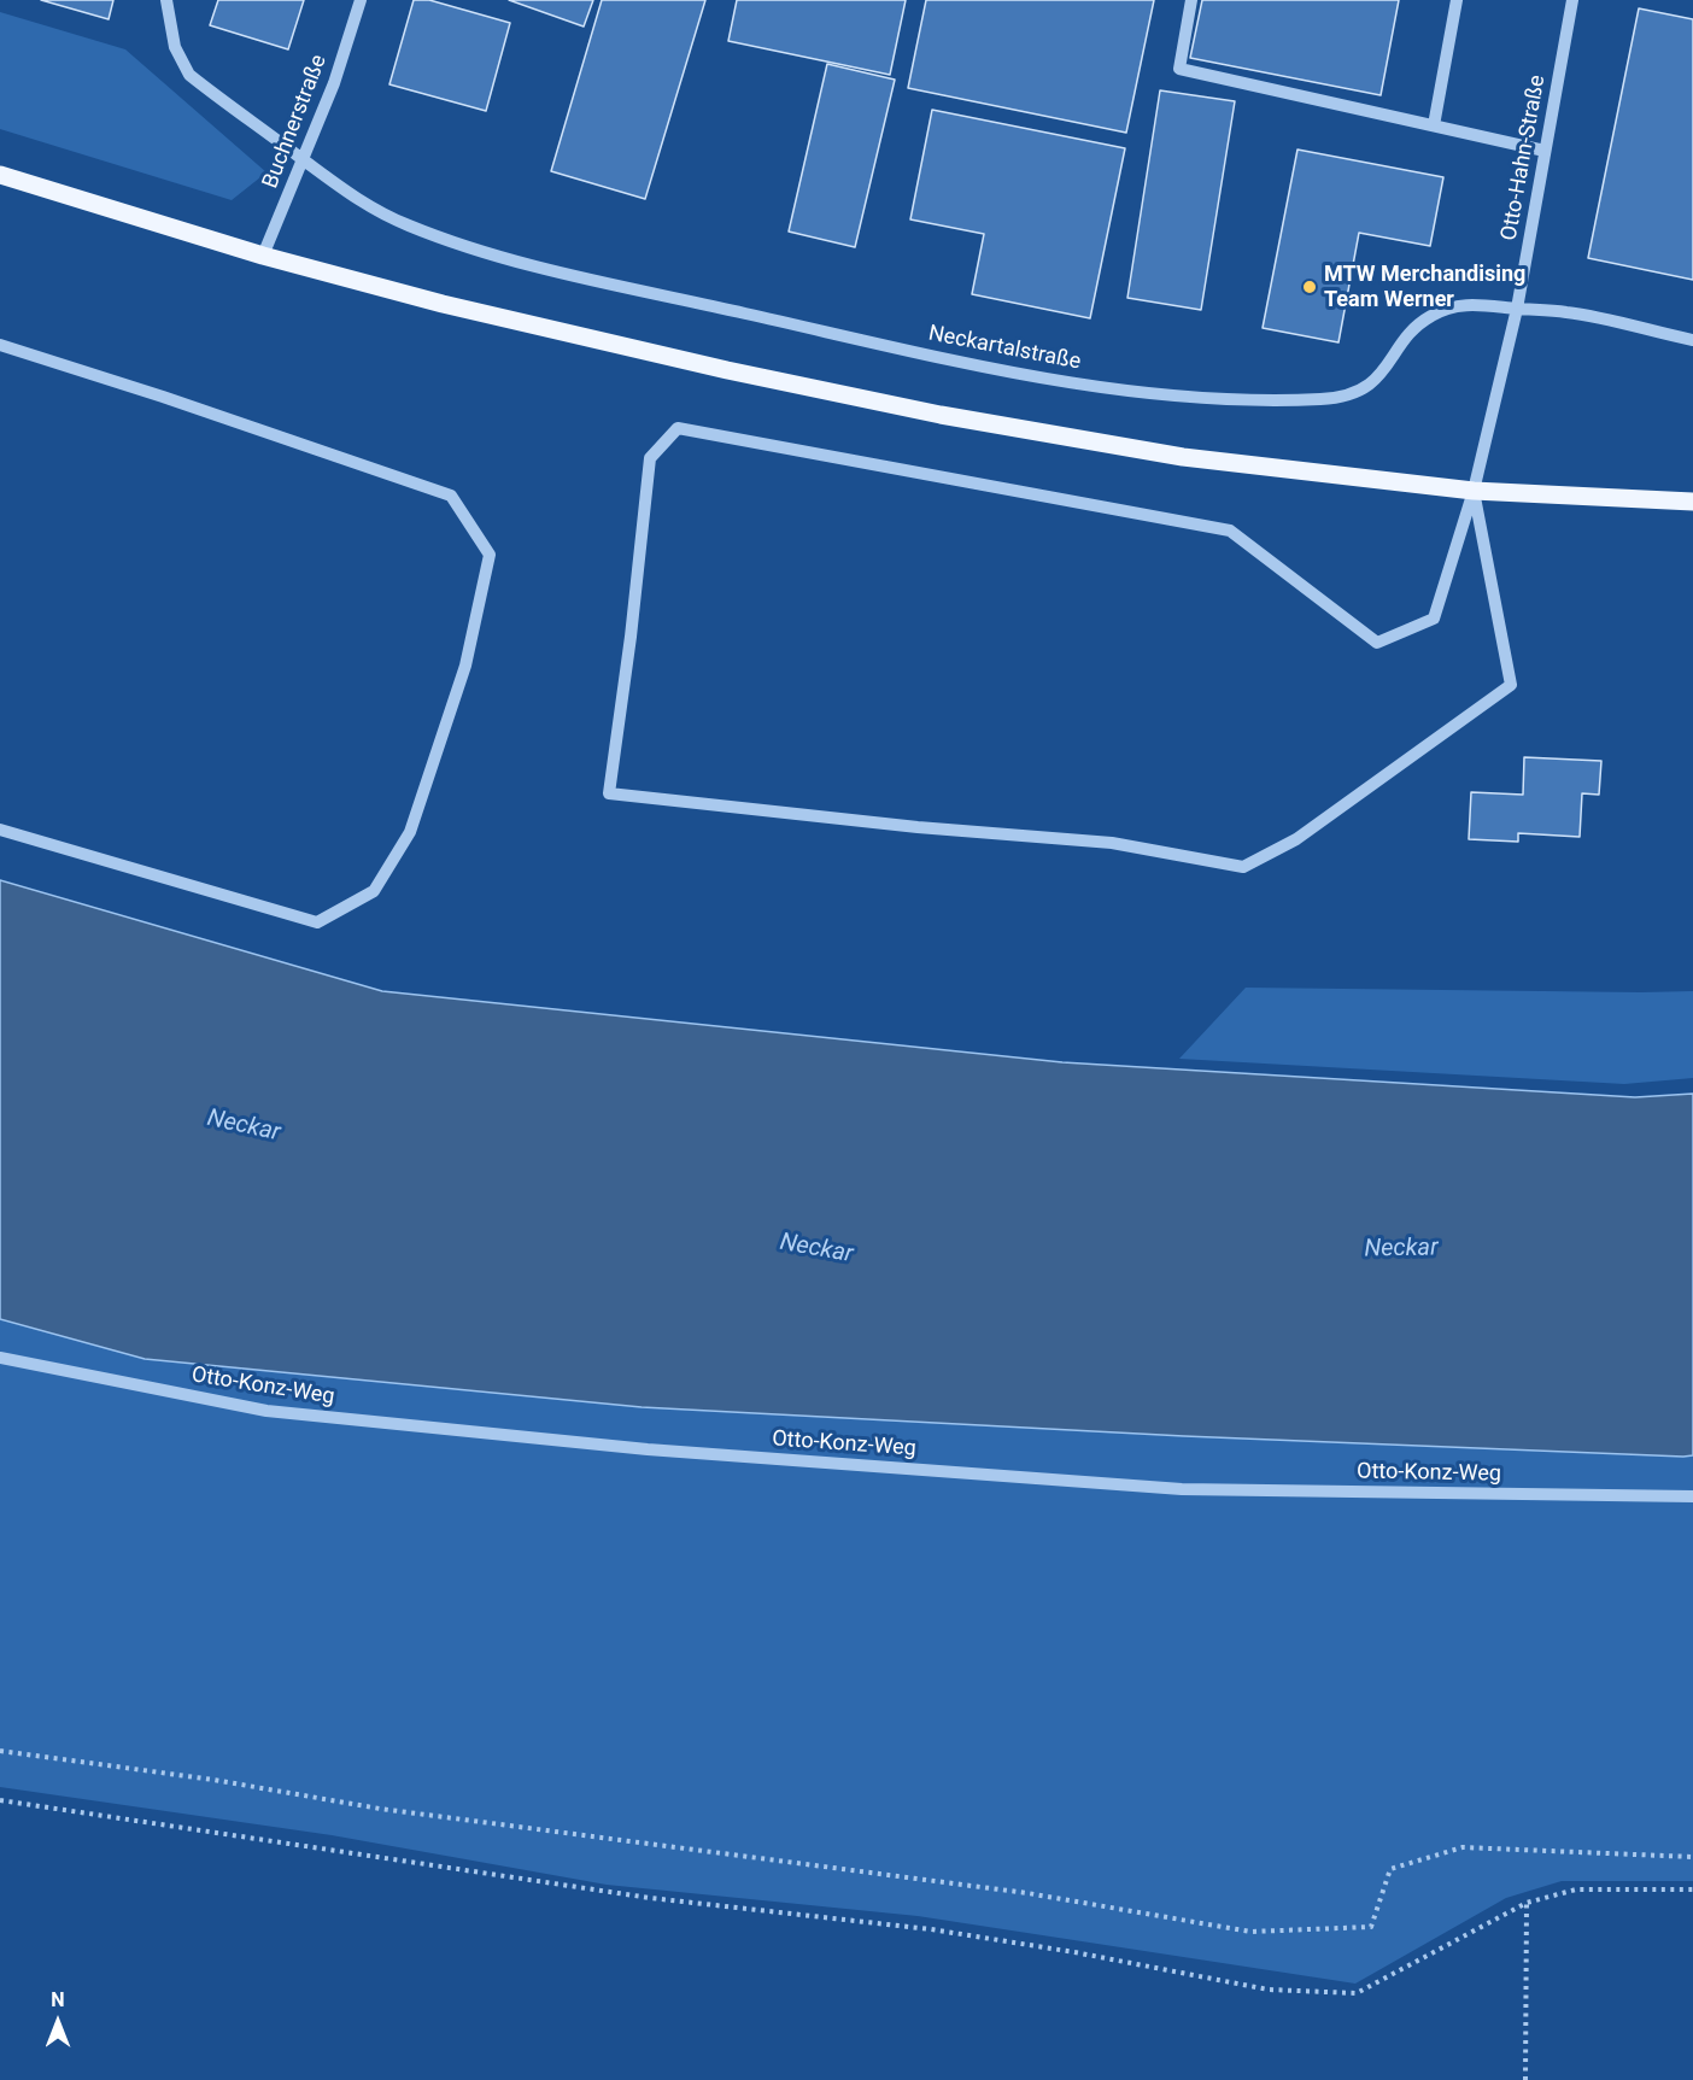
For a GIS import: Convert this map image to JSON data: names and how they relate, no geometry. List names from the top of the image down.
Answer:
{
  "streets": {
    "street": [
      "Buchnerstraße",
      "Otto-Hahn-Straße",
      "Neckartalstraße",
      "Otto-Konz-Weg"
    ]
  },
  "crossings": [
    ["Buchnerstraße", "Neckartalstraße"],
    ["Otto-Hahn-Straße", "Neckartalstraße"]
  ],
  "water": ["Neckar"],
  "places": ["MTW Merchandising Team Werner"],
  "north": "top"
}
